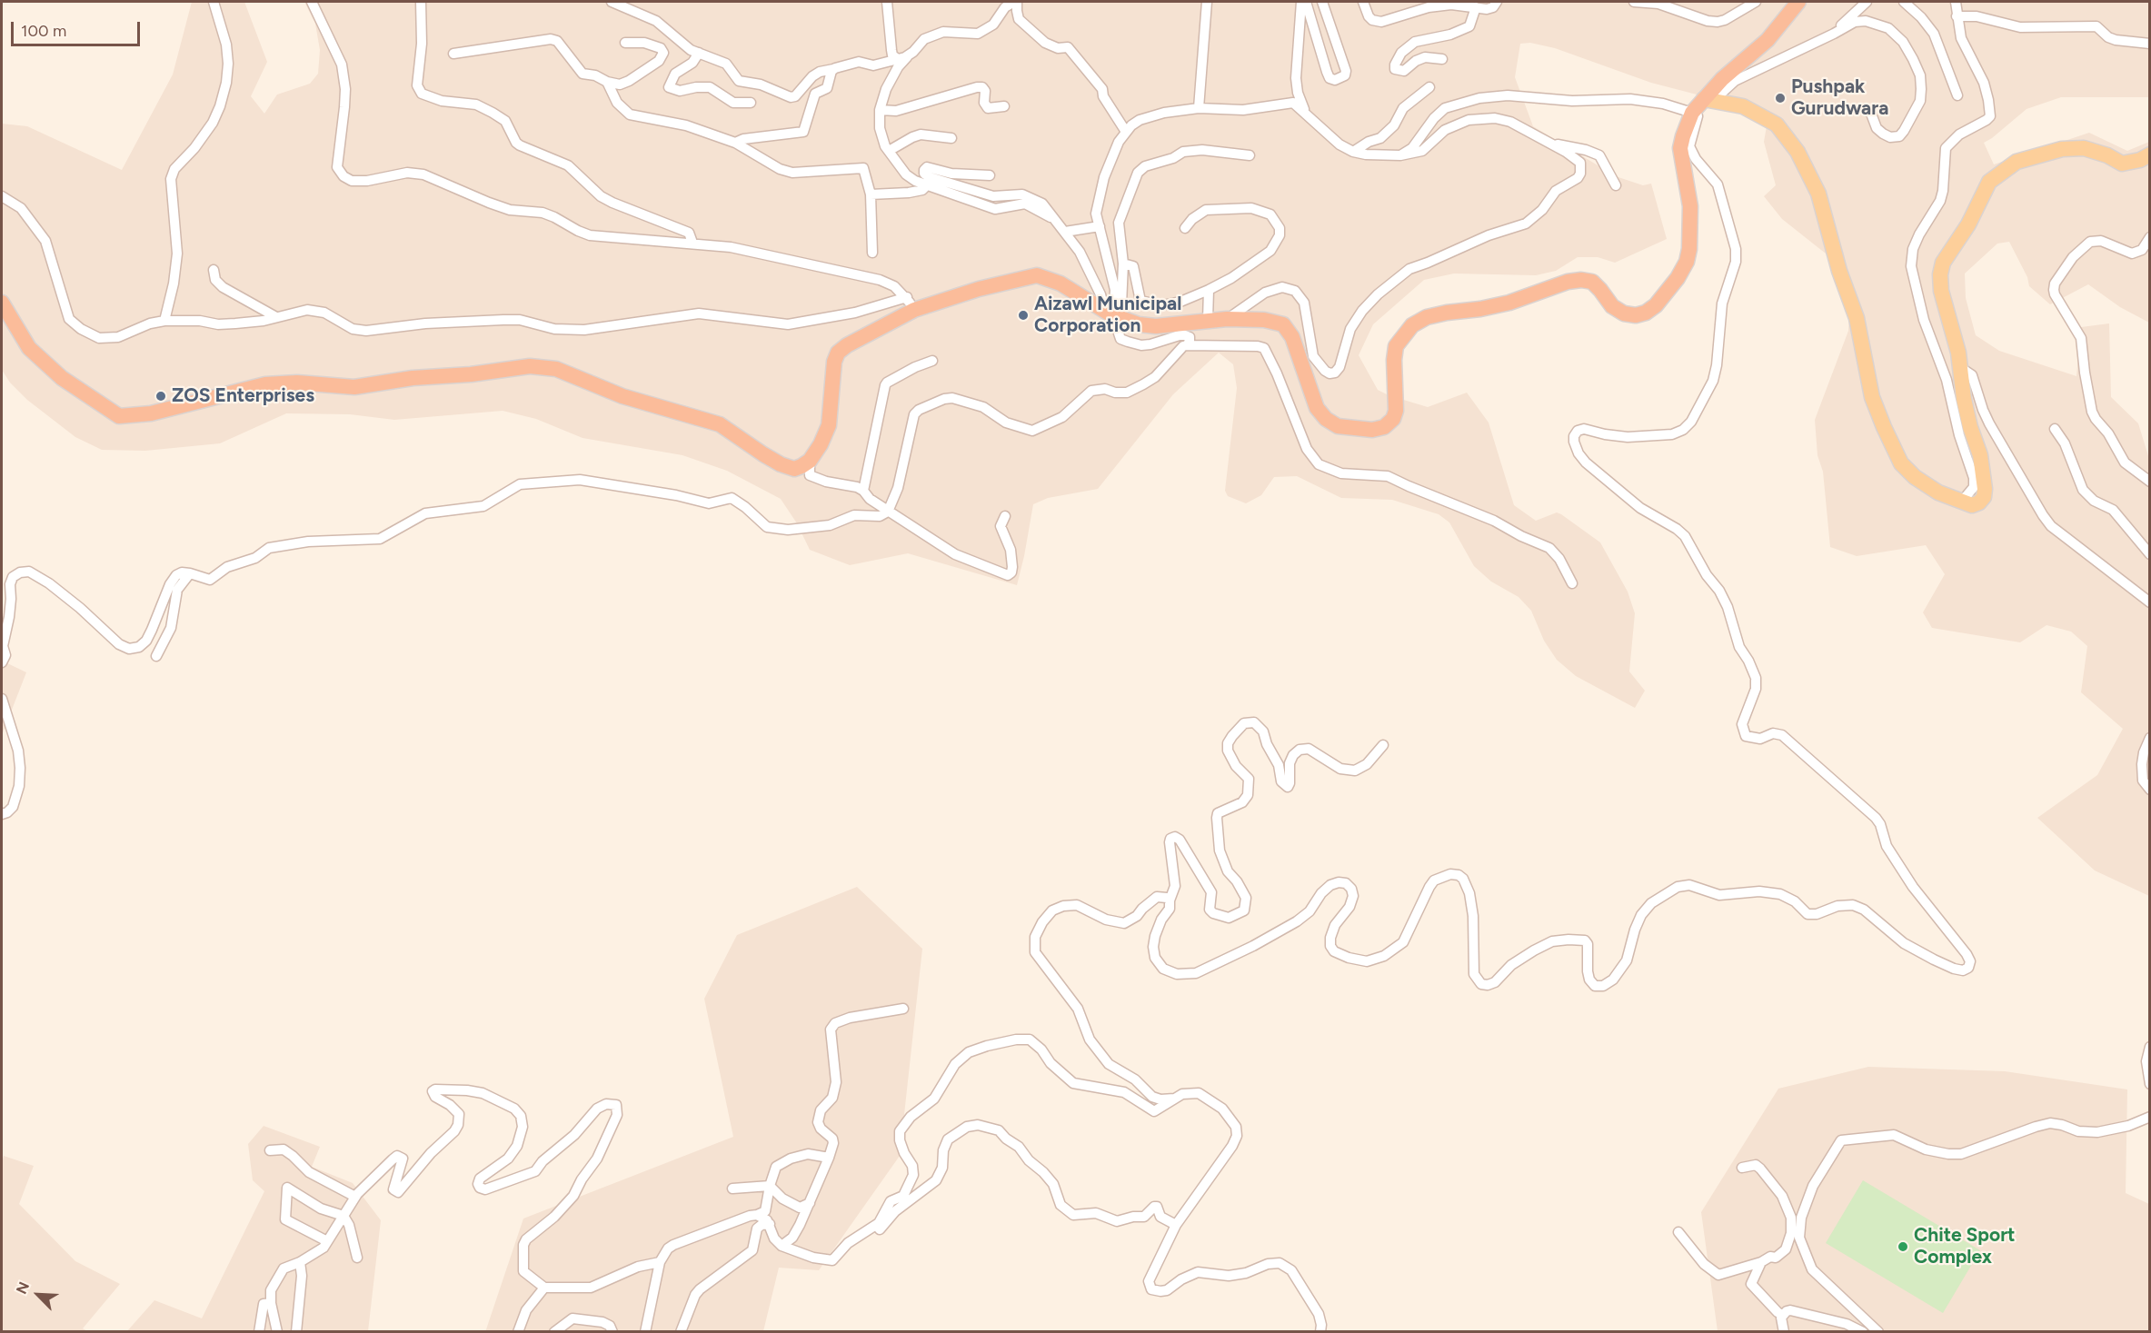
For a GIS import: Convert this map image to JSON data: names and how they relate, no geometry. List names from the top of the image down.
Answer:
{
  "places": [
    "Pushpak Gurudwara",
    "Aizawl Municipal Corporation",
    "ZOS Enterprises",
    "Chite Sport Complex"
  ],
  "scale_bar": "100 m",
  "north": "top left"
}
